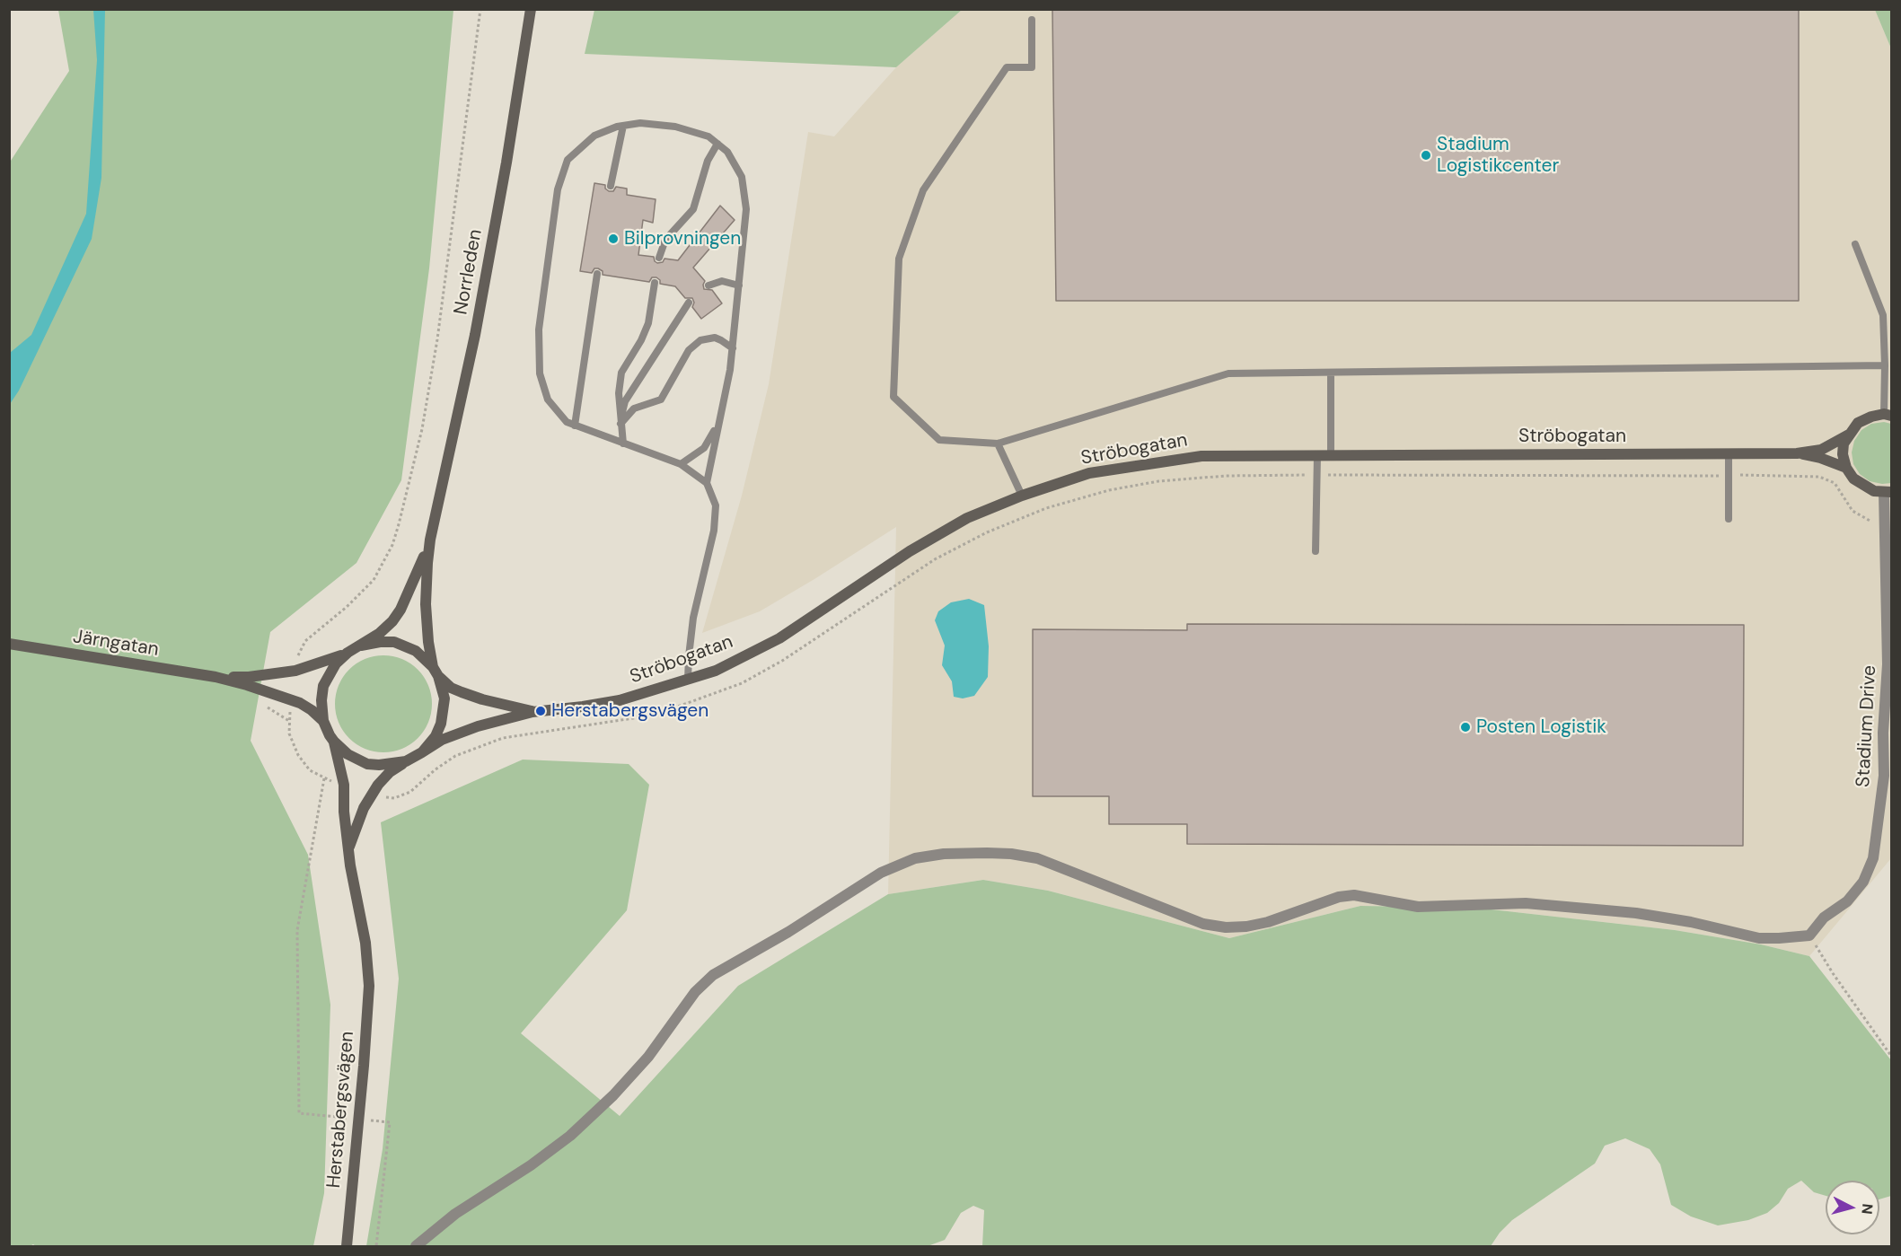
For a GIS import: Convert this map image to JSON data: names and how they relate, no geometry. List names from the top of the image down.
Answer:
{
  "streets": {
    "street": [
      "Norrleden",
      "Ströbogatan",
      "Järngatan",
      "Stadium Drive",
      "Herstabergsvägen"
    ]
  },
  "crossings": [
    ["Ströbogatan", "Järngatan"],
    ["Ströbogatan", "Herstabergsvägen"],
    ["Järngatan", "Herstabergsvägen"]
  ],
  "places": [
    "Stadium Logistikcenter",
    "Bilprovningen",
    "Herstabergsvägen",
    "Posten Logistik"
  ],
  "north": "right"
}
